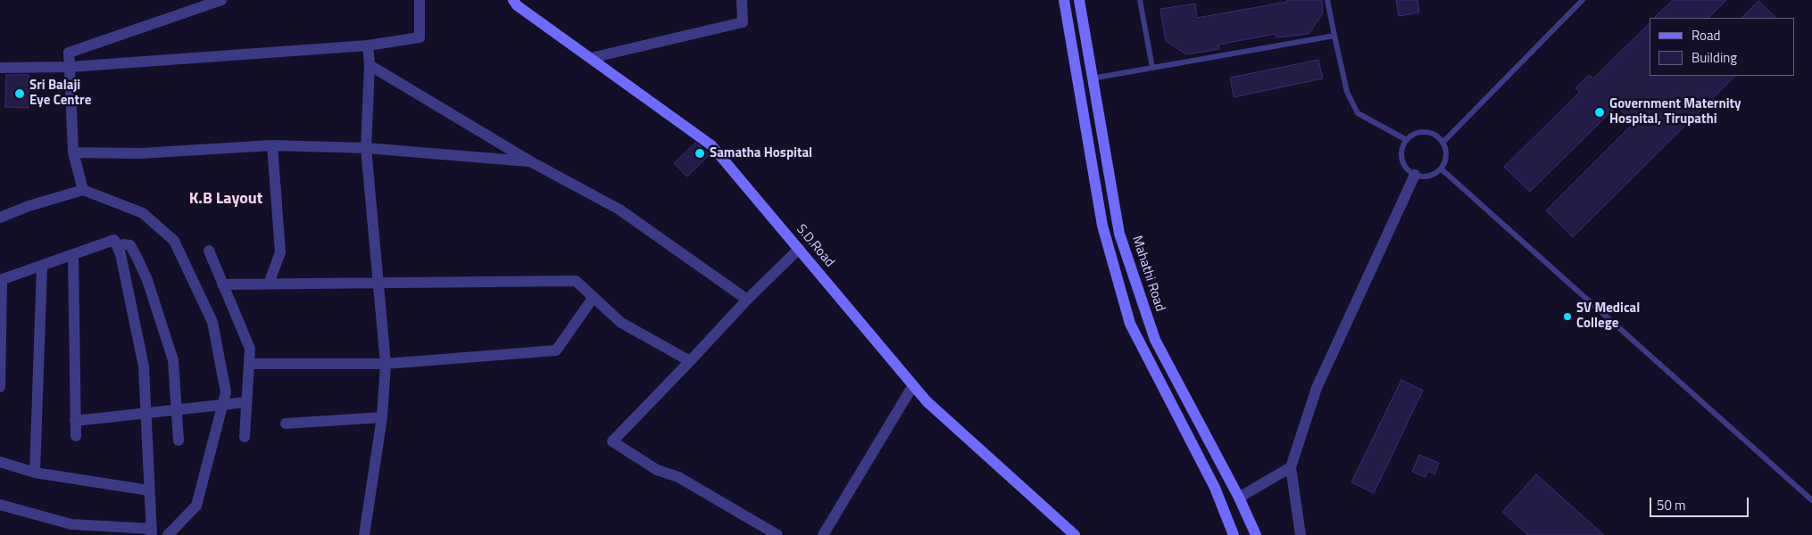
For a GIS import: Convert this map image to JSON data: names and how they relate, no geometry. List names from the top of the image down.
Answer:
{
  "streets": {
    "street": ["S.D.Road", "Mahathi Road"]
  },
  "districts": ["K.B Layout"],
  "places": [
    "Sri Balaji Eye Centre",
    "Government Maternity Hospital, Tirupathi",
    "Samatha Hospital",
    "SV Medical College"
  ],
  "legend": ["Road", "Building"],
  "scale_bar": "50 m"
}
